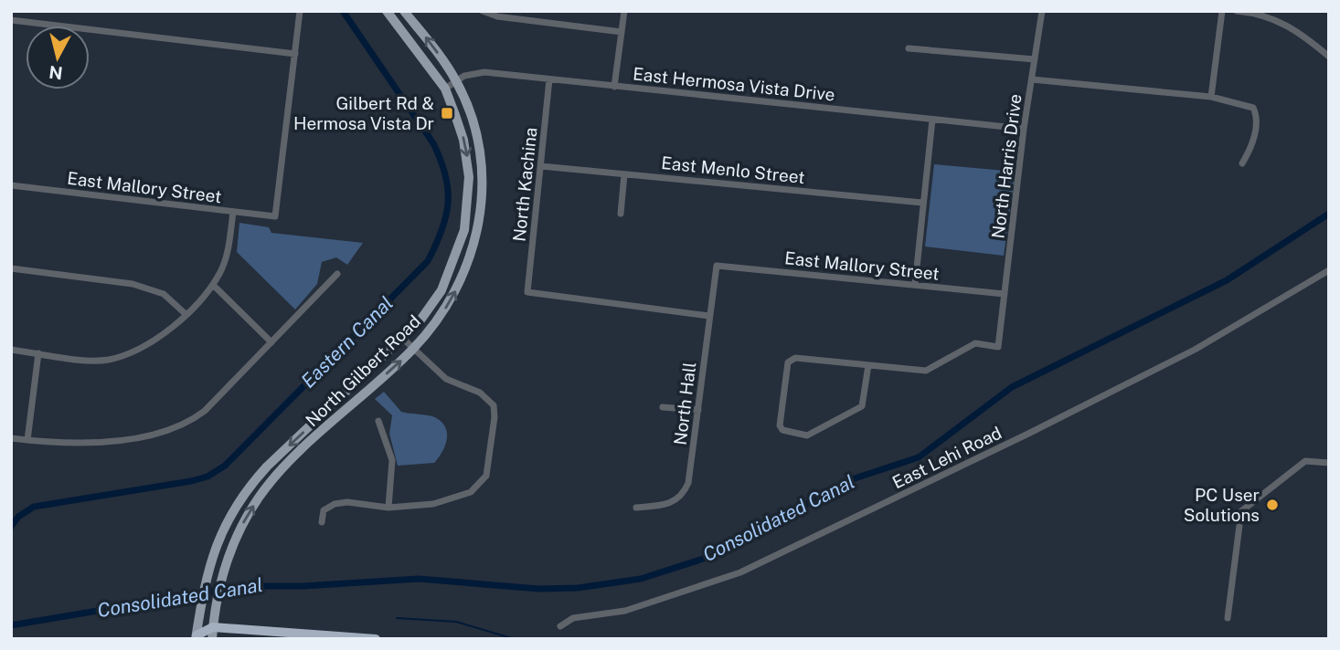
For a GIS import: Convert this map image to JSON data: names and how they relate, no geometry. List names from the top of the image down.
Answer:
{
  "streets": {
    "main road": ["North Gilbert Road"],
    "street": [
      "East Hermosa Vista Drive",
      "North Harris Drive",
      "East Menlo Street",
      "North Kachina",
      "East Mallory Street",
      "North Hall",
      "East Lehi Road"
    ]
  },
  "crossings": [
    ["East Hermosa Vista Drive", "North Harris Drive"],
    ["East Hermosa Vista Drive", "North Kachina"],
    ["East Hermosa Vista Drive", "North Gilbert Road"],
    ["North Harris Drive", "East Mallory Street"],
    ["East Menlo Street", "North Kachina"],
    ["North Kachina", "North Hall"],
    ["East Mallory Street", "North Hall"]
  ],
  "water": ["Eastern Canal", "Consolidated Canal"],
  "places": {
    "transit": ["Gilbert Rd & Hermosa Vista Dr"],
    "other": ["PC User Solutions"]
  },
  "north": "bottom"
}
